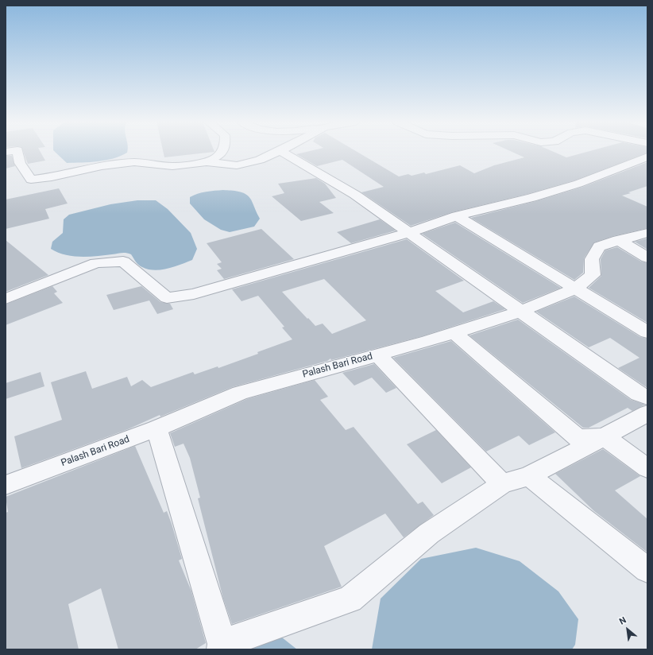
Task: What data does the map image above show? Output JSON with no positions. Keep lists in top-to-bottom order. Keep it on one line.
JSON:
{"streets":{"street":["Palash Bari Road"]},"north":"top left"}
